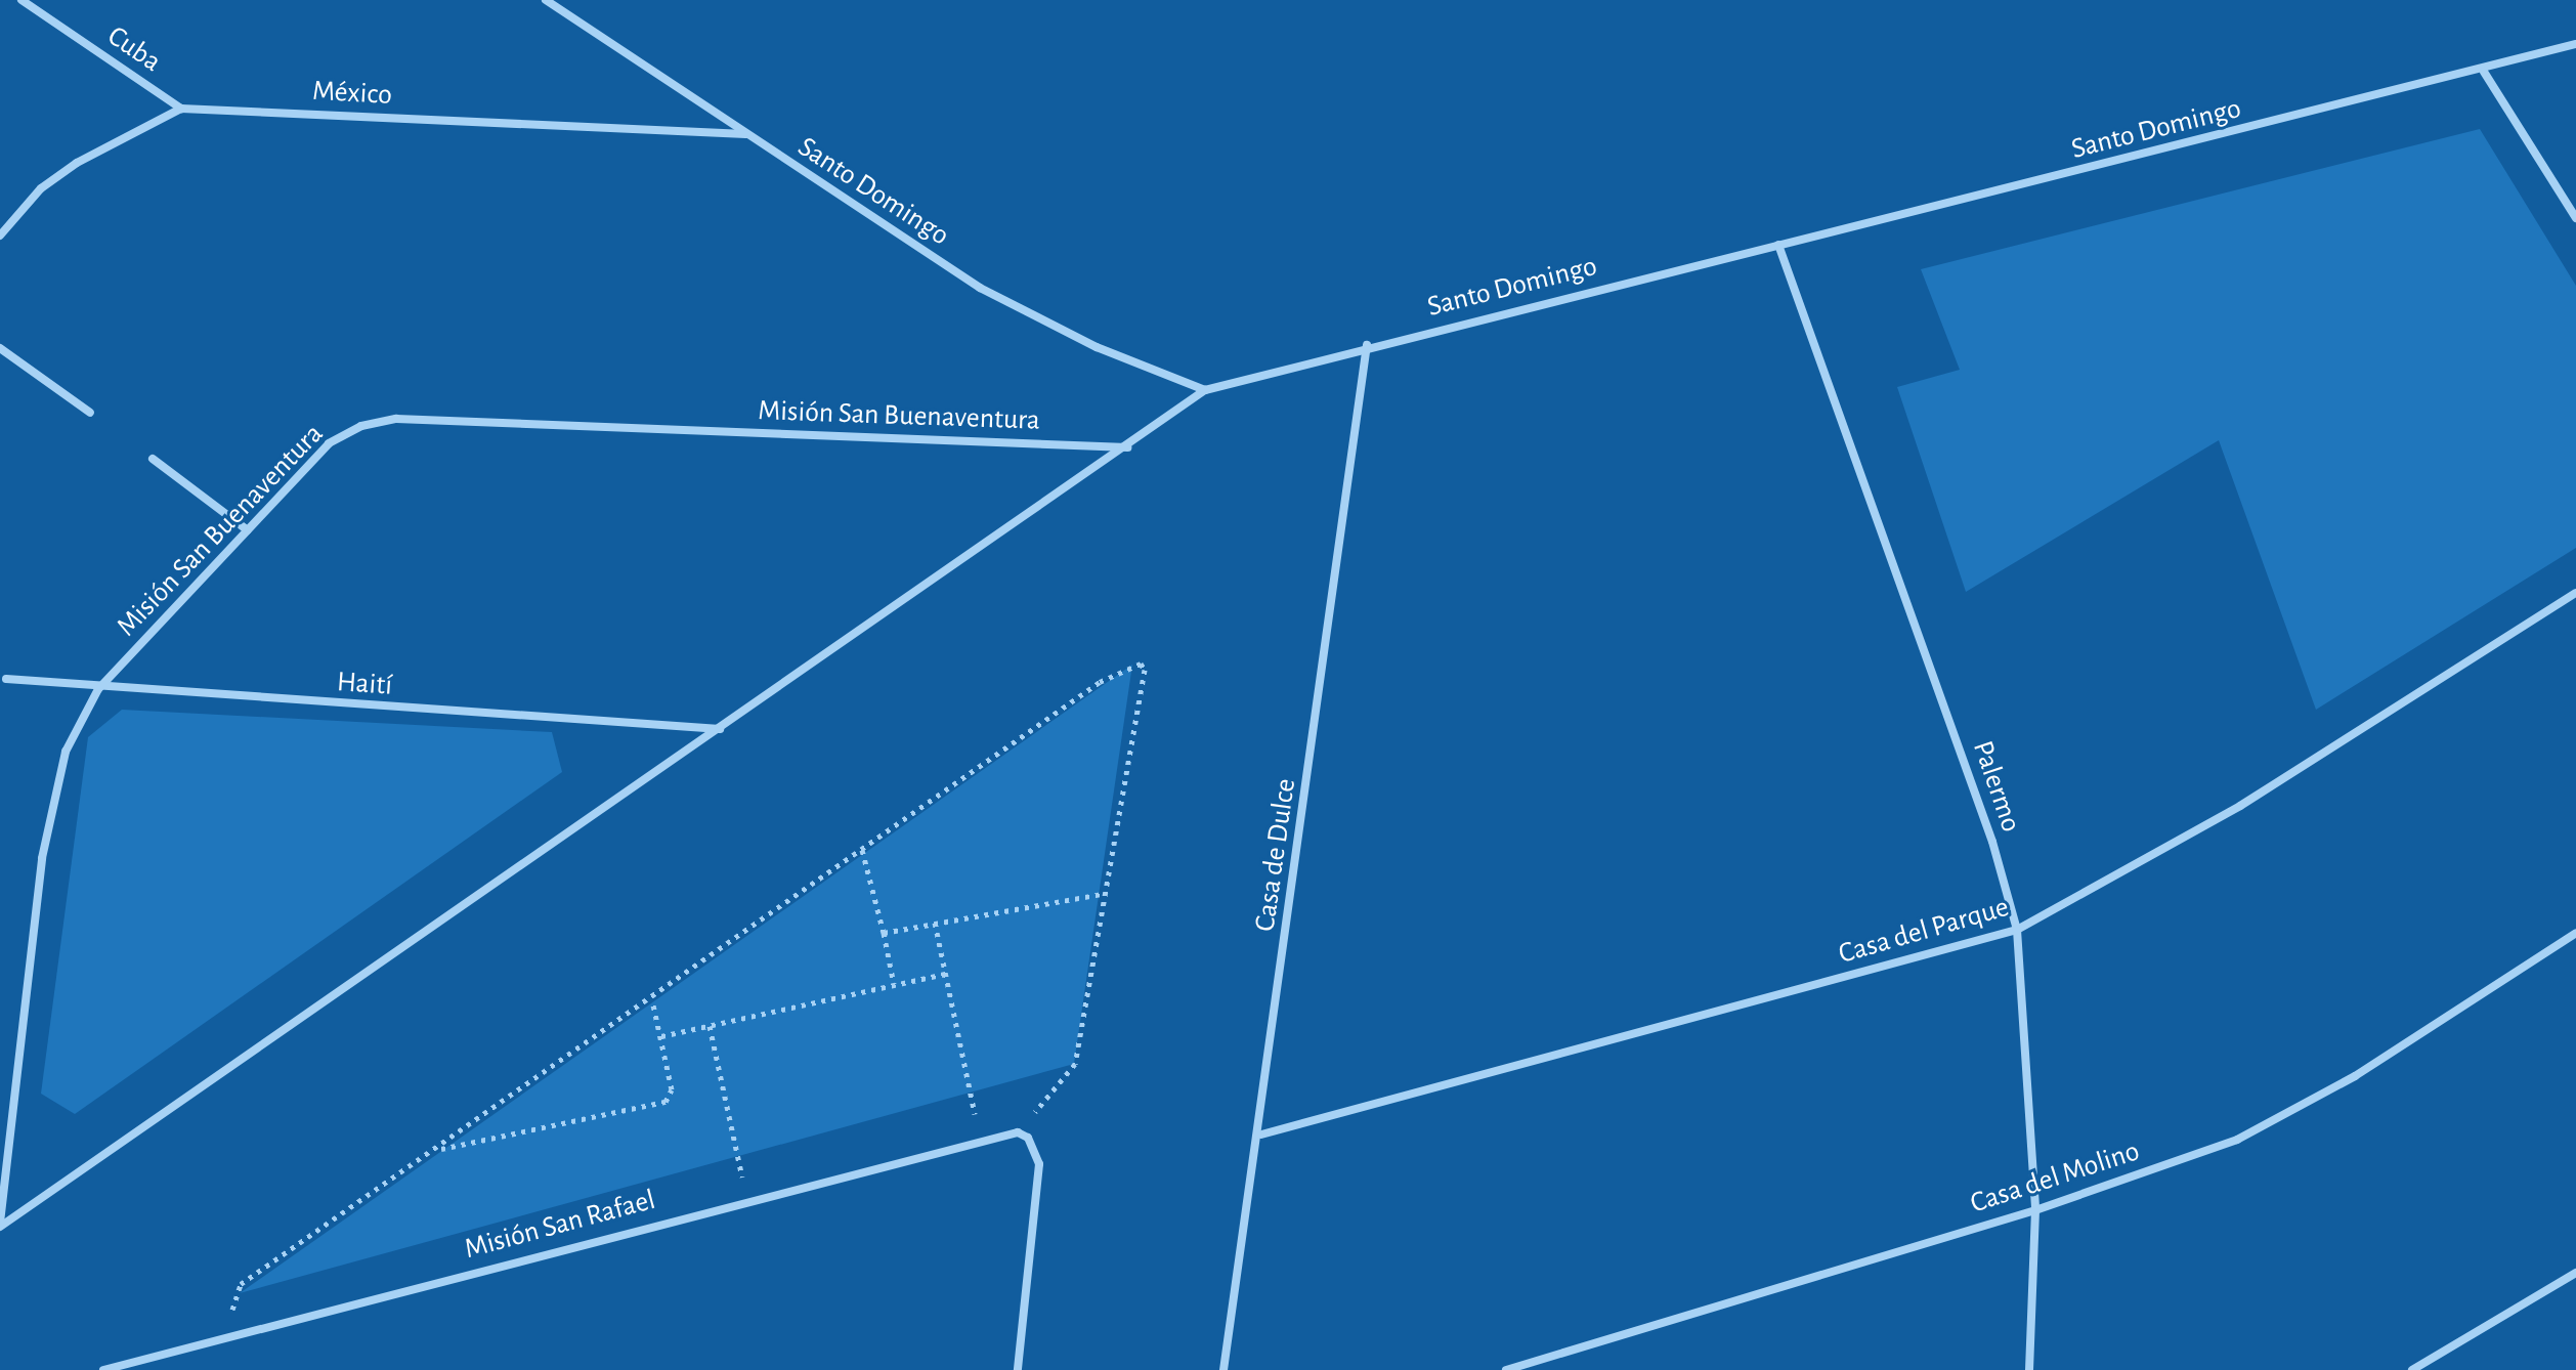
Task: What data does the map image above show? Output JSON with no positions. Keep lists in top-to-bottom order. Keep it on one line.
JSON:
{"streets":{"street":["Cuba","México","Santo Domingo","Misión San Buenaventura","Haití","Palermo","Casa de Dulce","Casa del Parque","Casa del Molino","Misión San Rafael"]},"crossings":[["Cuba","México"],["México","Santo Domingo"],["Santo Domingo","Palermo"],["Santo Domingo","Casa de Dulce"],["Misión San Buenaventura","Haití"],["Palermo","Casa del Parque"],["Palermo","Casa del Molino"],["Casa de Dulce","Casa del Parque"]]}
